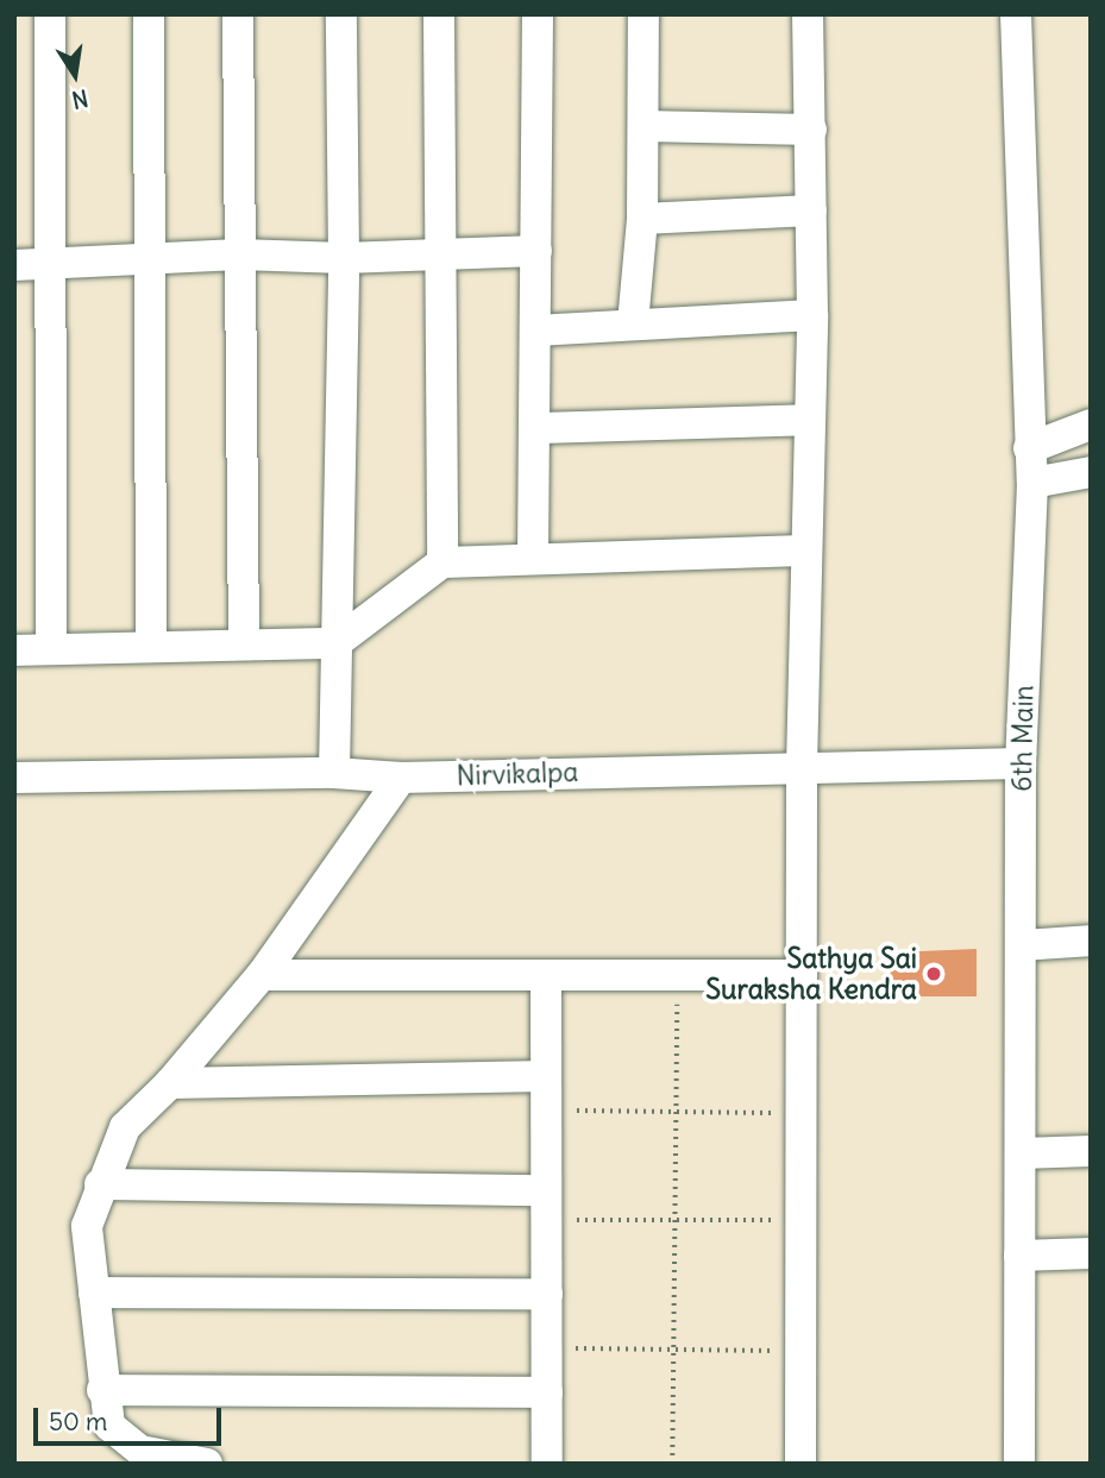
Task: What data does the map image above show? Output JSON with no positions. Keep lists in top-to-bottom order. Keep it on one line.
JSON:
{"streets":{"street":["6th Main","Nirvikalpa"]},"crossings":[["6th Main","Nirvikalpa"]],"places":["Sathya Sai Suraksha Kendra"],"scale_bar":"50 m","north":"bottom"}
